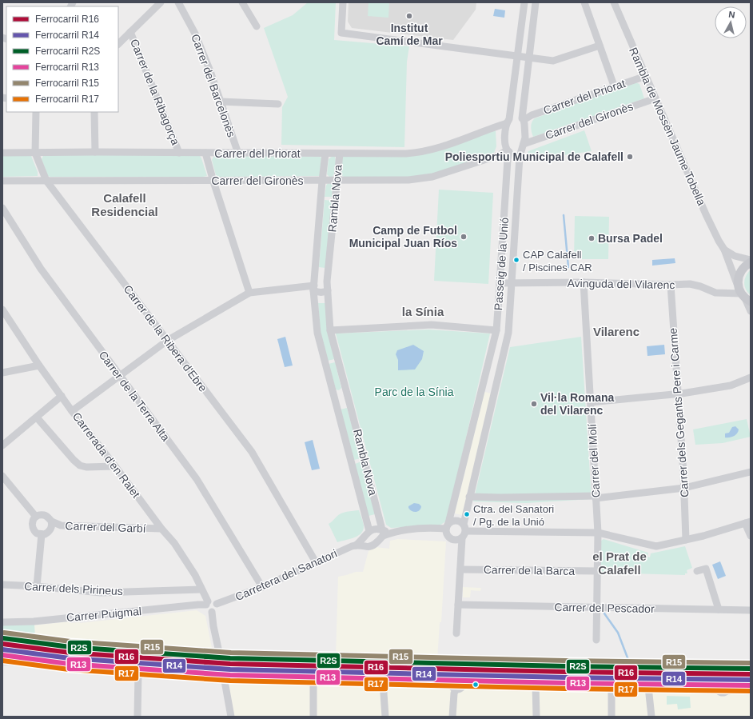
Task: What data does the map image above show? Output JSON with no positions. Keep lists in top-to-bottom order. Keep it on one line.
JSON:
{"streets":{"street":["Carrer del Barcelonès","Carrer de la Ribagorça","Carrer del Priorat","Carrer del Gironès","Rambla de Mossèn Jaume Tobella","Rambla Nova","Passeig de la Unió","Avinguda del Vilarenc","Carrer de la Ribera d'Ebre","Carrer de la Terra Alta","Carrer dels Gegants Pere i Carme","Carrerada d'en Ralet","Carrer del Molí","Carrer del Garbí","Carrer de la Barca","Carretera del Sanatori","Carrer dels Pirineus","Carrer del Pescador","Carrer Puigmal"]},"crossings":[["Carrer del Barcelonès","Carrer del Priorat"],["Carrer de la Ribagorça","Carrer del Priorat"],["Carrer del Priorat","Rambla de Mossèn Jaume Tobella"],["Carrer del Priorat","Rambla Nova"],["Carrer del Priorat","Passeig de la Unió"],["Carrer del Priorat","Carrer de la Ribera d'Ebre"],["Carrer del Gironès","Rambla de Mossèn Jaume Tobella"],["Carrer del Gironès","Rambla Nova"],["Carrer del Gironès","Passeig de la Unió"],["Carrer del Gironès","Carrer de la Ribera d'Ebre"],["Rambla de Mossèn Jaume Tobella","Avinguda del Vilarenc"],["Rambla Nova","Carretera del Sanatori"],["Passeig de la Unió","Avinguda del Vilarenc"],["Avinguda del Vilarenc","Carrer dels Gegants Pere i Carme"],["Avinguda del Vilarenc","Carrer del Molí"],["Carrer de la Ribera d'Ebre","Carretera del Sanatori"],["Carrer de la Terra Alta","Carretera del Sanatori"],["Carrerada d'en Ralet","Carrer del Garbí"],["Carrerada d'en Ralet","Carretera del Sanatori"],["Carrerada d'en Ralet","Carrer dels Pirineus"],["Carrerada d'en Ralet","Carrer Puigmal"],["Carrer del Molí","Carrer de la Barca"],["Carrer del Molí","Carrer del Pescador"],["Carretera del Sanatori","Carrer Puigmal"]],"districts":["Calafell Residencial","la Sínia","Vilarenc","el Prat de Calafell"],"parks":["Parc de la Sínia"],"places":["Institut Camí de Mar","Poliesportiu Municipal de Calafell","Camp de Futbol Municipal Juan Ríos","Bursa Padel","CAP Calafell / Piscines CAR","Vil·la Romana del Vilarenc","Ctra. del Sanatori / Pg. de la Unió"],"lines":["rail line R15","rail line R2S","rail line R16","rail line R14","rail line R13","rail line R17"],"legend":["Ferrocarril R16","Ferrocarril R14","Ferrocarril R2S","Ferrocarril R13","Ferrocarril R15","Ferrocarril R17"],"north":"top"}
